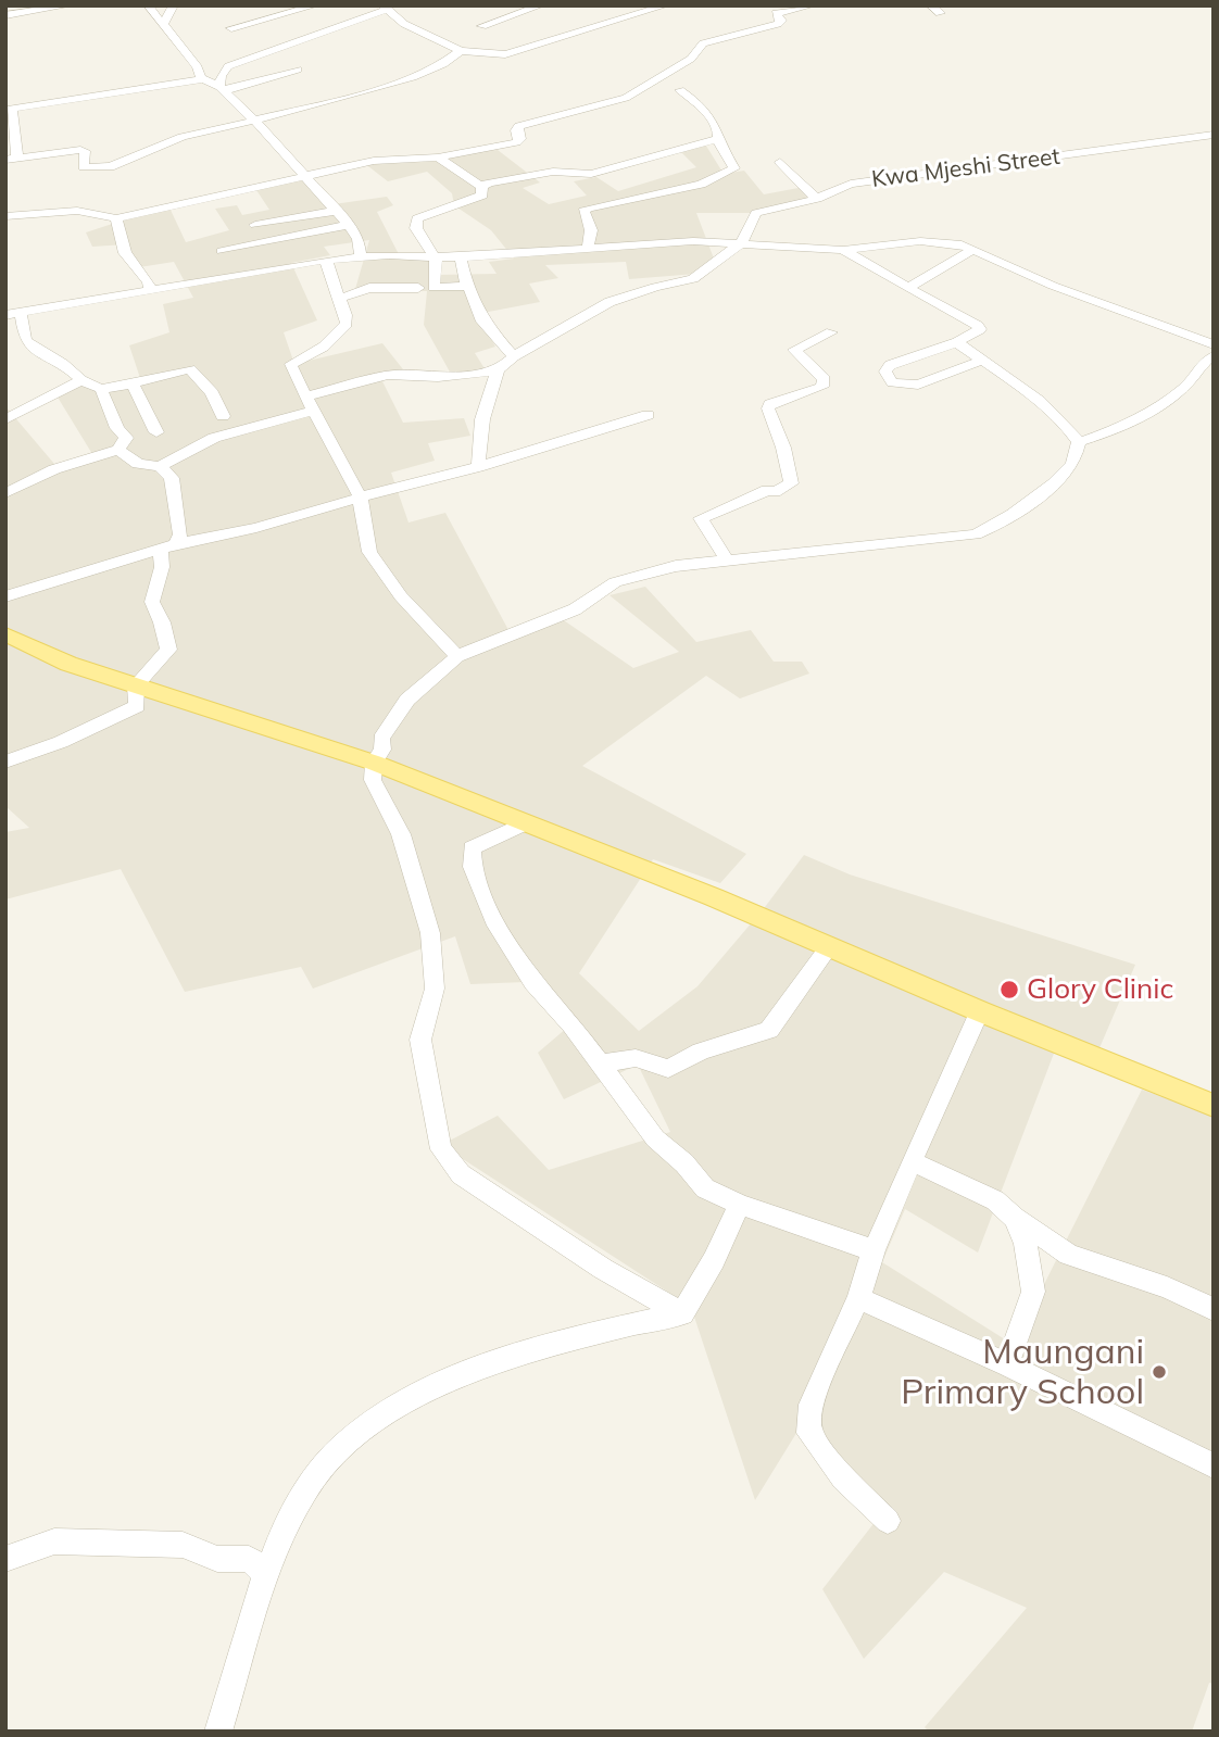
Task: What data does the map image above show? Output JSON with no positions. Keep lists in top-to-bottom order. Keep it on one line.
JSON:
{"streets":{"street":["Kwa Mjeshi Street"]},"places":["Glory Clinic","Maungani Primary School"]}
